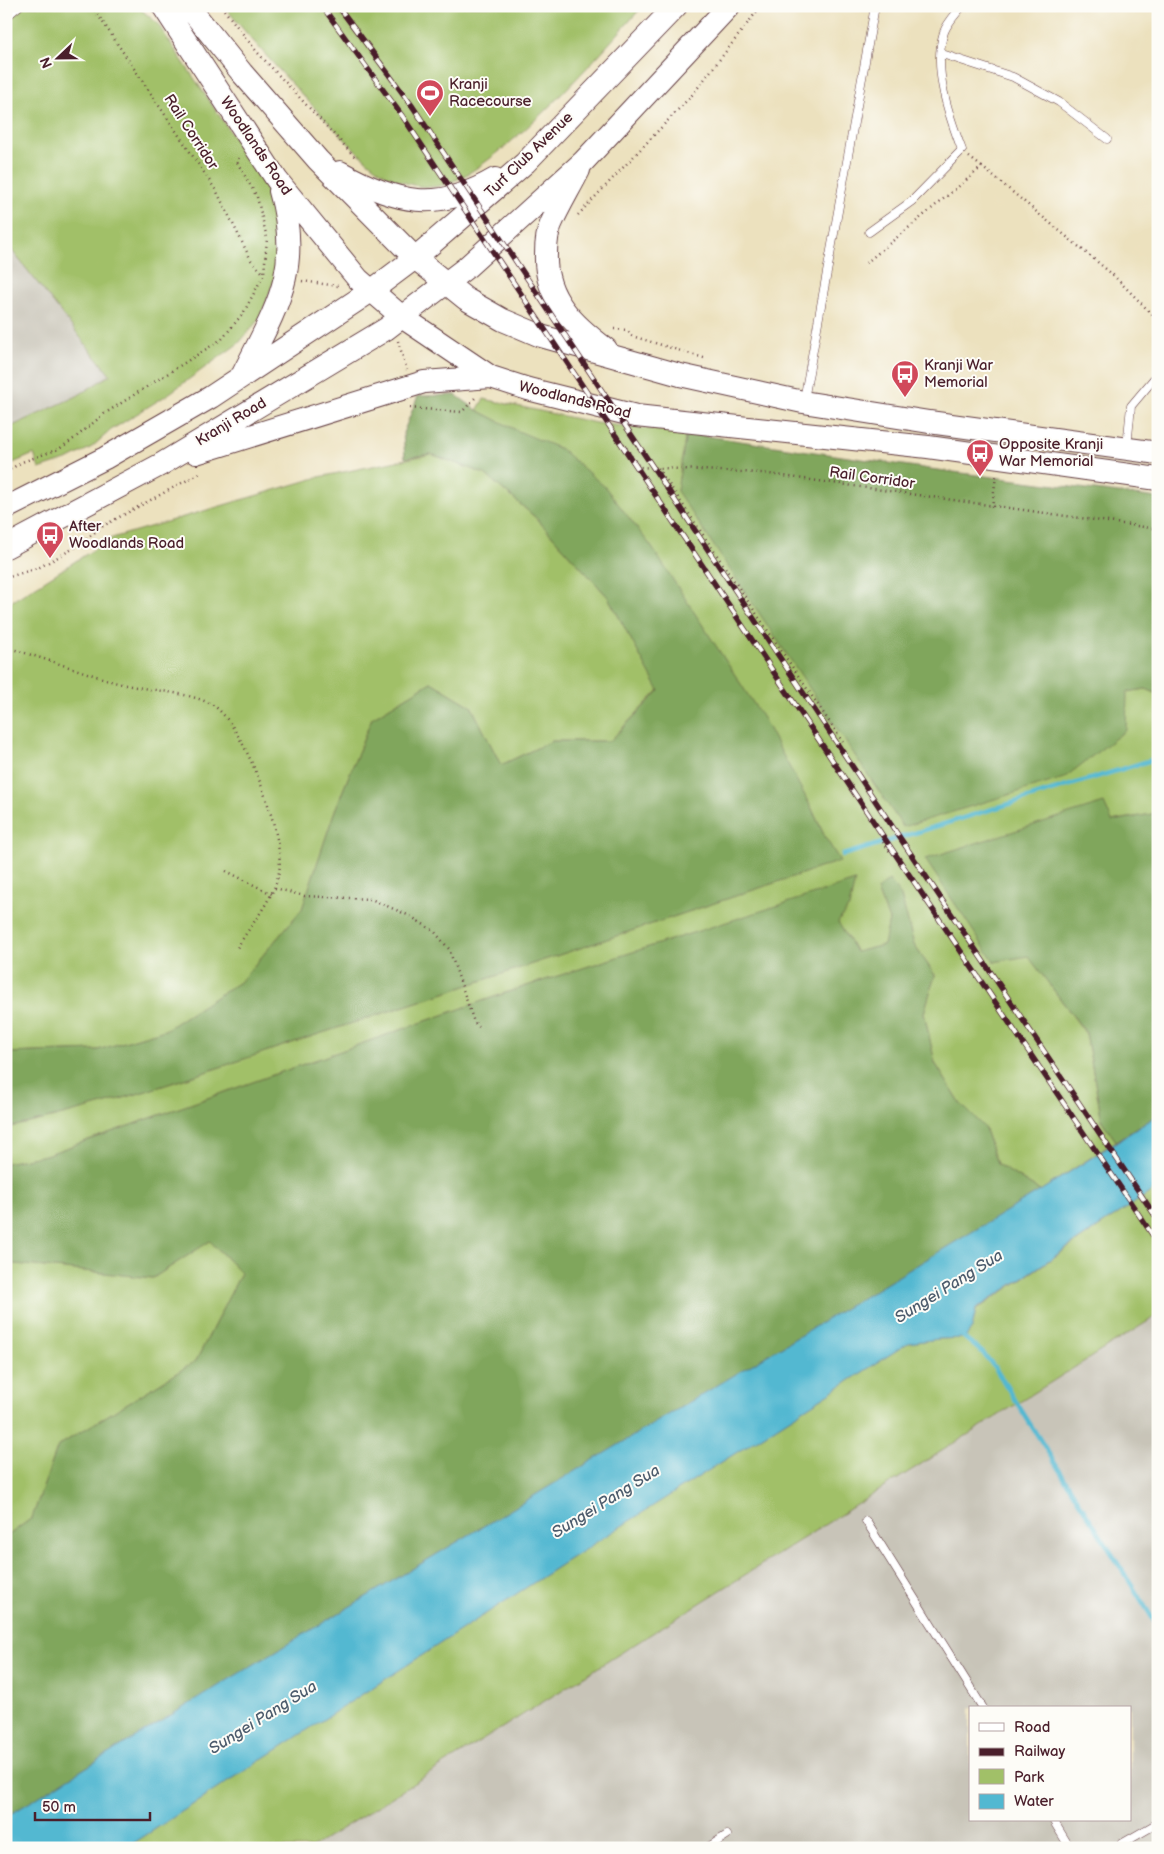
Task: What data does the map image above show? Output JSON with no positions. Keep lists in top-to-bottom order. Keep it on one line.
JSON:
{"streets":{"main road":["Woodlands Road","Turf Club Avenue","Kranji Road"],"path":["Rail Corridor"]},"crossings":[["Woodlands Road","Turf Club Avenue"],["Woodlands Road","Kranji Road"]],"water":["Sungei Pang Sua"],"places":{"sports":["Kranji Racecourse"],"bus stop":["Kranji War Memorial","Opposite Kranji War Memorial","After Woodlands Road"]},"legend":["Road","Railway","Park","Water"],"scale_bar":"50 m","north":"left"}
